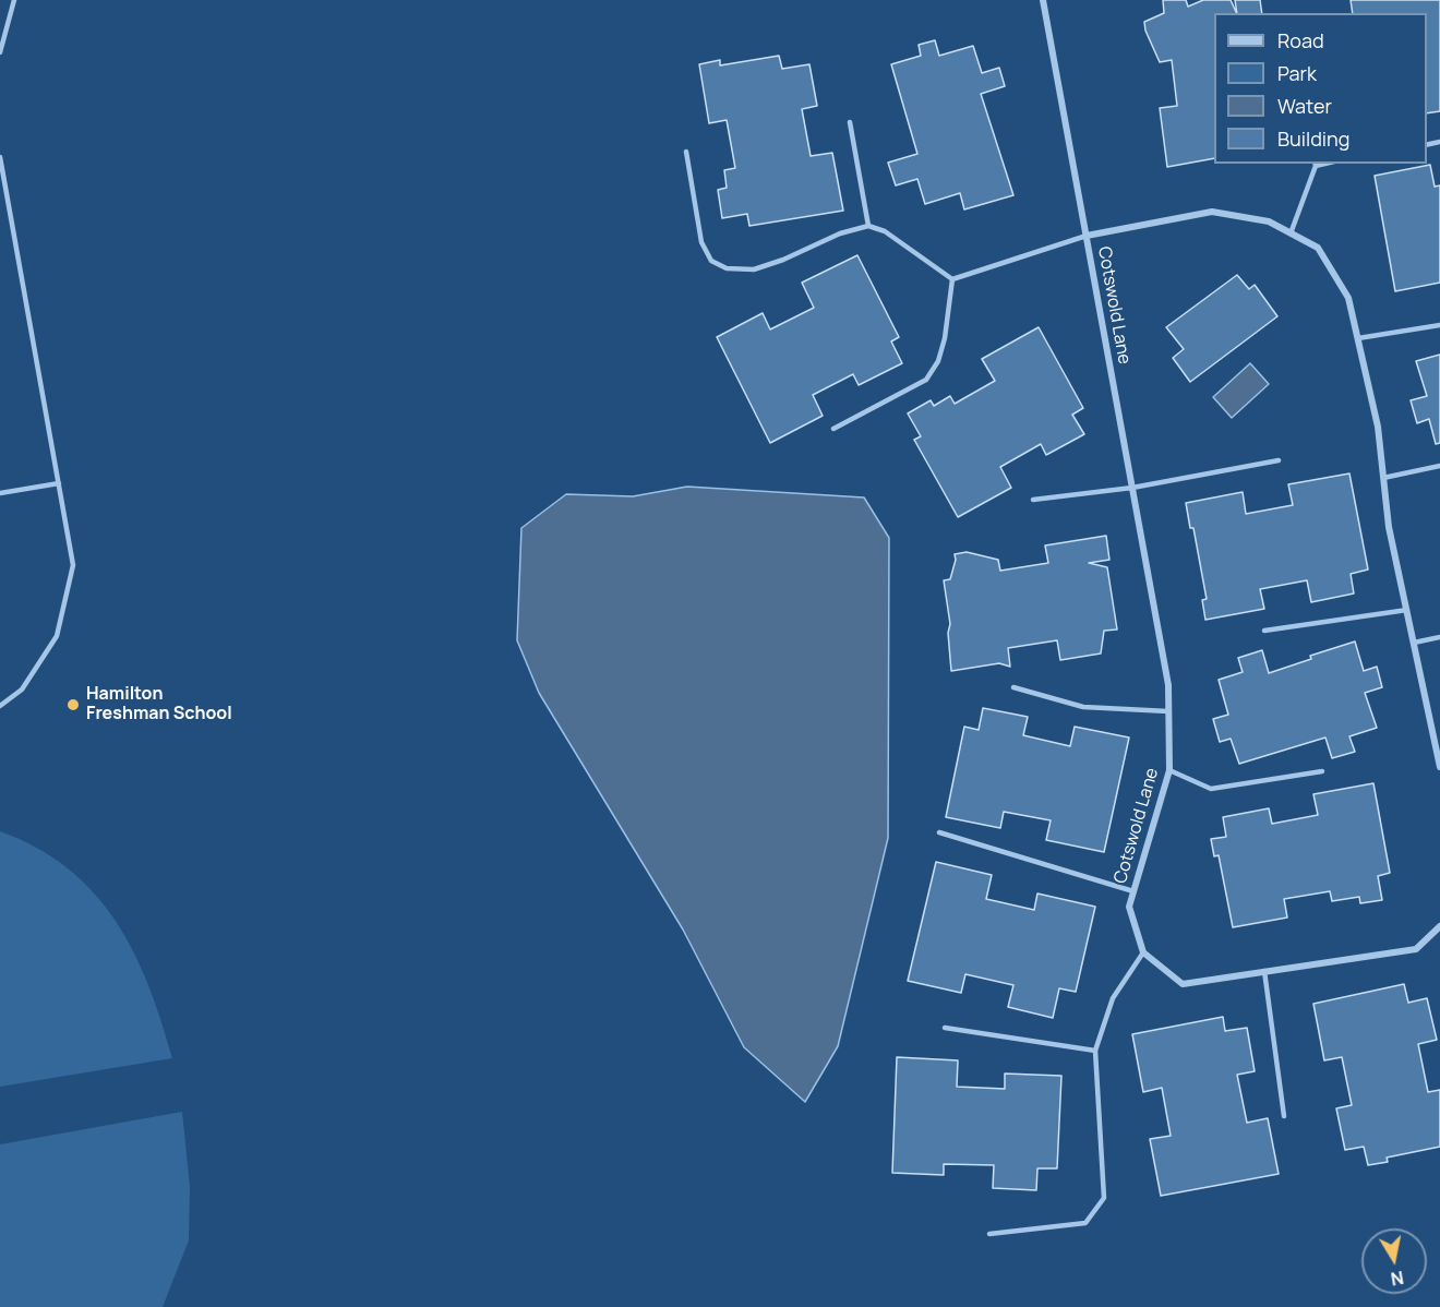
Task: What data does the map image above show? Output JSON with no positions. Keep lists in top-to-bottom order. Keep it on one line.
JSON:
{"streets":{"street":["Cotswold Lane"]},"places":["Hamilton Freshman School"],"legend":["Road","Park","Water","Building"],"north":"bottom"}
